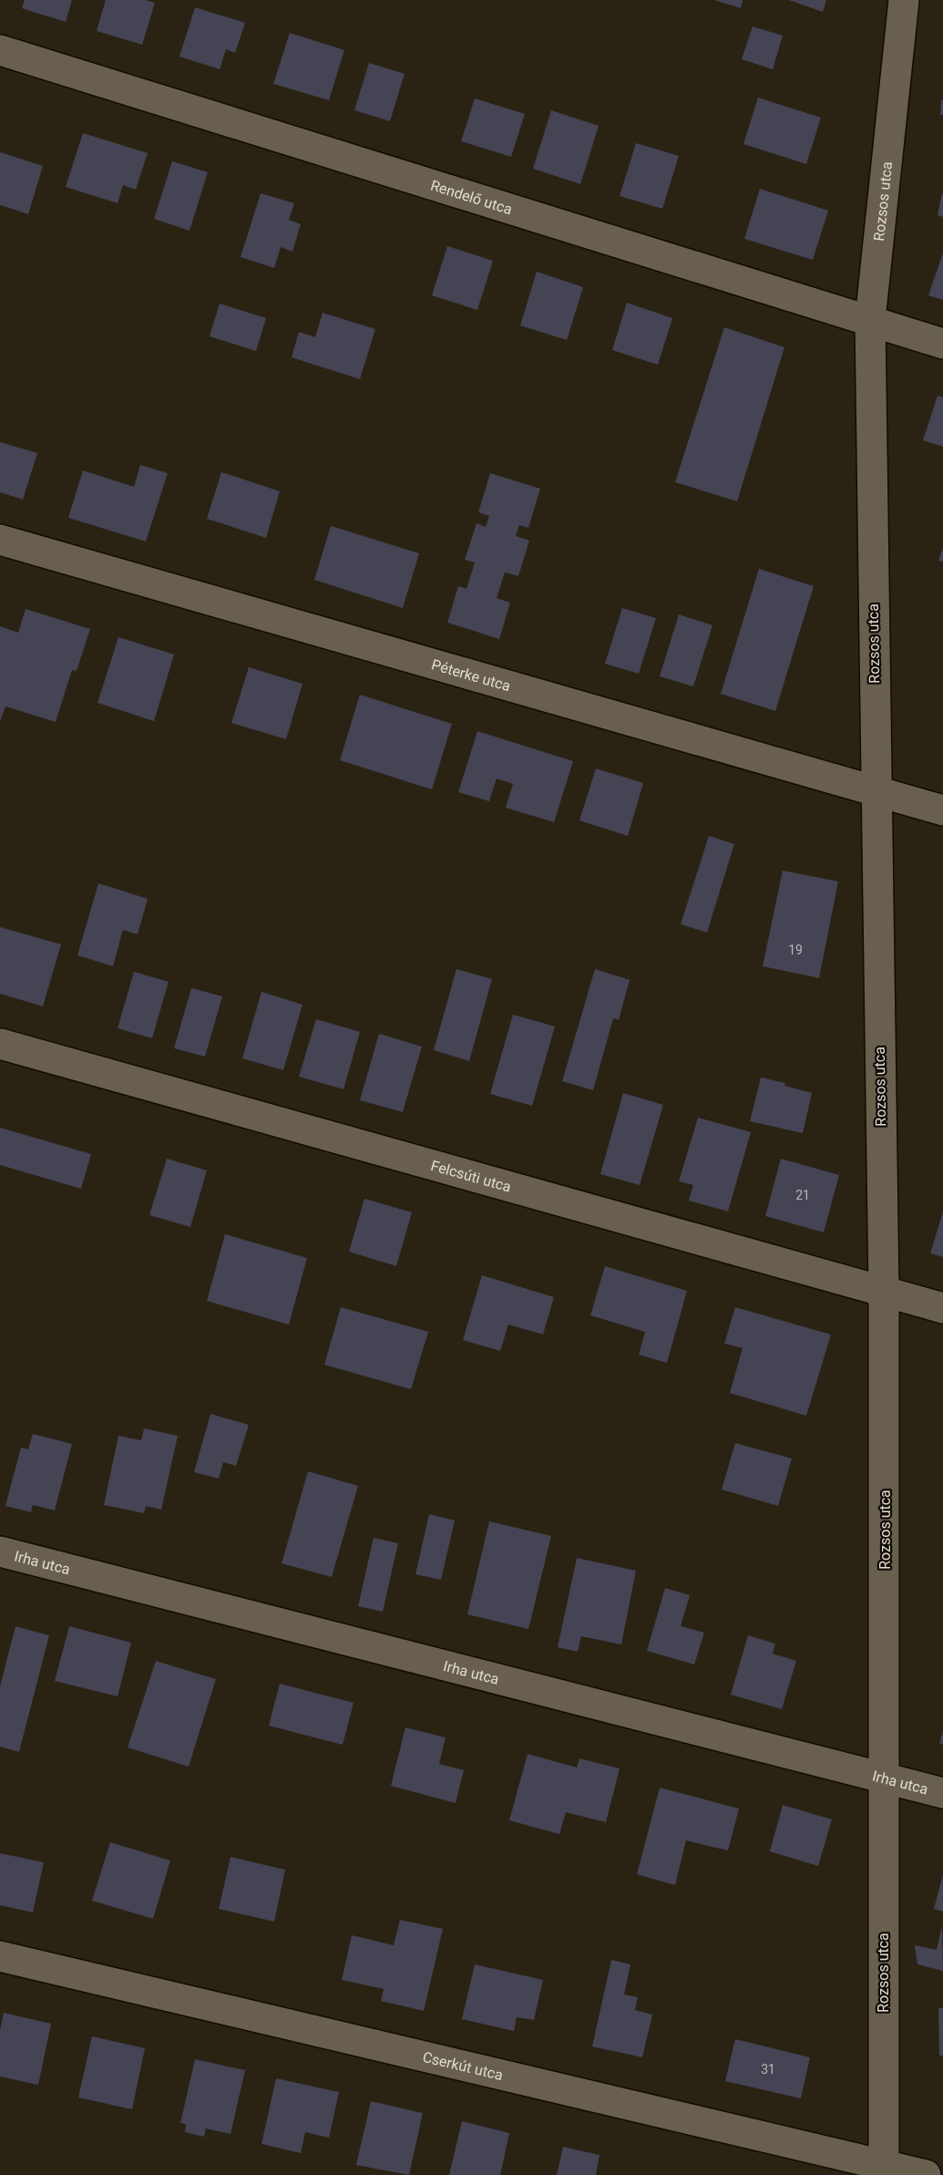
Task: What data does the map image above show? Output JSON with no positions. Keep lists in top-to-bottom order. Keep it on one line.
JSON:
{"streets":{"street":["Rendelő utca","Rozsos utca","Péterke utca","Felcsúti utca","Irha utca","Cserkút utca"]},"crossings":[["Rendelő utca","Rozsos utca"],["Rozsos utca","Péterke utca"],["Rozsos utca","Felcsúti utca"],["Rozsos utca","Irha utca"],["Rozsos utca","Cserkút utca"]],"house_numbers":["19","21","31"]}
